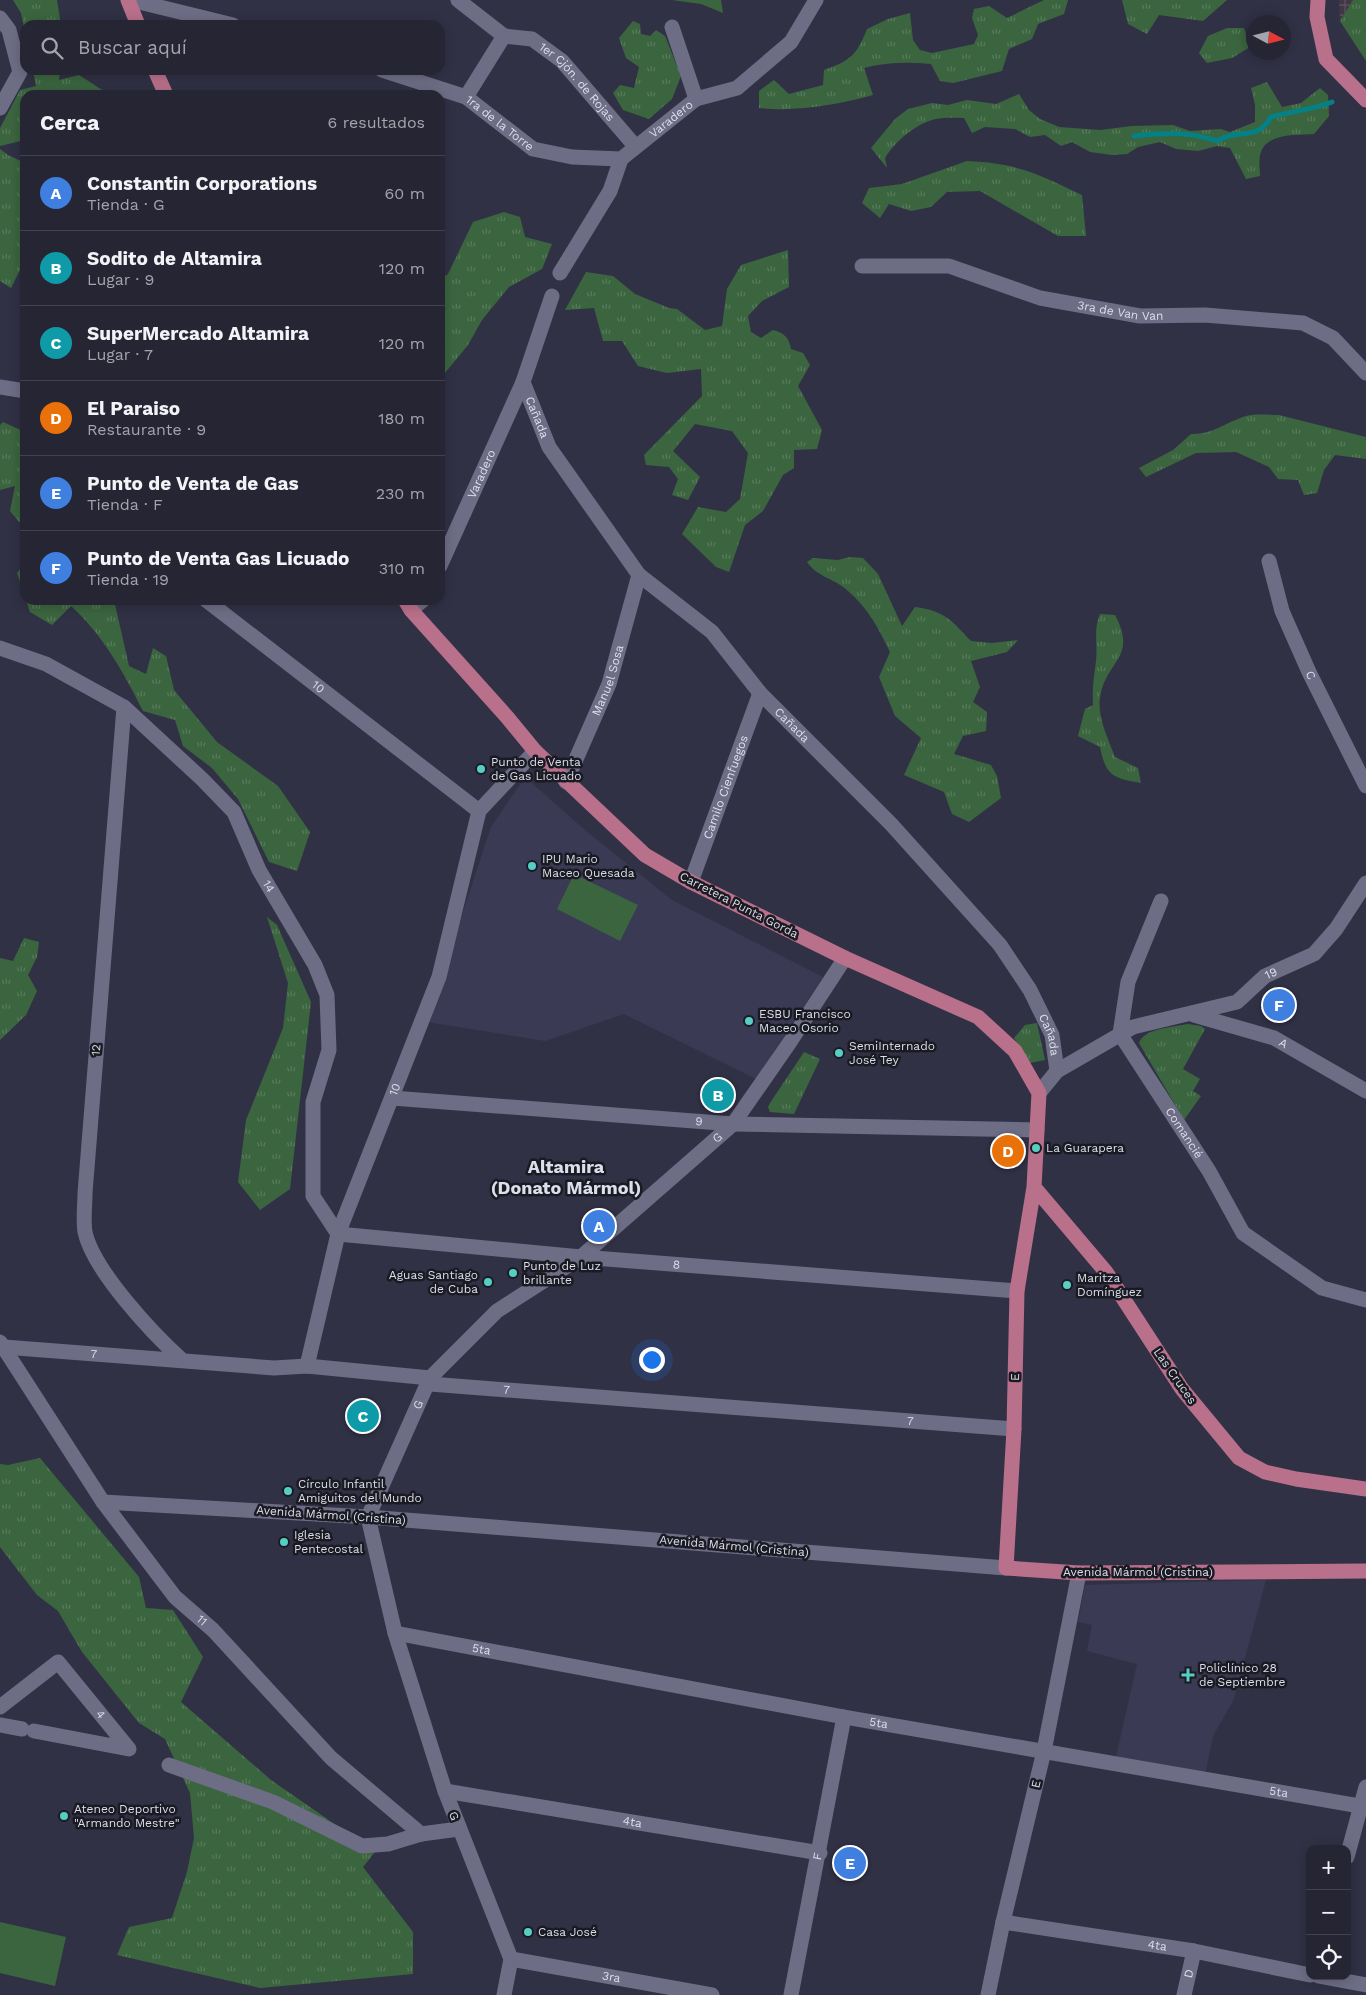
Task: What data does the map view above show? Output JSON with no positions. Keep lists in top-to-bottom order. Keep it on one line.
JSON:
{"streets":{"main road":["Carretera Punta Gorda","Las Cruces","E","Avenida Mármol (Cristina)"],"street":["1er Cjón. de Rojas","Varadero","1ra de la Torre","3ra de Van Van","Cañada","C","Manuel Sosa","10","Camilo Cienfuegos","14","19","A","12","9","Comancié","G","8","7","11","5ta","4","4ta","F","D","3ra"]},"crossings":[["1er Cjón. de Rojas","Varadero"],["Varadero","1ra de la Torre"],["Varadero","Cañada"],["Cañada","Manuel Sosa"],["Cañada","Camilo Cienfuegos"],["Manuel Sosa","Carretera Punta Gorda"],["10","14"],["10","Carretera Punta Gorda"],["10","9"],["10","8"],["10","7"],["Camilo Cienfuegos","Carretera Punta Gorda"],["14","12"],["14","8"],["Carretera Punta Gorda","G"],["19","A"],["19","Comancié"],["12","7"],["9","G"],["G","8"],["G","7"],["G","Avenida Mármol (Cristina)"],["G","5ta"],["G","4ta"],["G","3ra"],["8","E"],["7","E"],["7","11"],["Las Cruces","E"],["E","Avenida Mármol (Cristina)"],["E","5ta"],["E","4ta"],["Avenida Mármol (Cristina)","11"],["5ta","F"],["4ta","F"],["4ta","D"]],"districts":["Altamira (Donato Mármol)"],"places":{"other":["Punto de Venta de Gas Licuado","IPU Mario Maceo Quesada","ESBU Francisco Maceo Osorio","SemiInternado José Tey","La Guarapera","Punto de Luz brillante","Aguas Santiago de Cuba","Maritza Domínguez","Círculo Infantil Amiguitos del Mundo","Iglesia Pentecostal","Ateneo Deportivo \"Armando Mestre\"","Casa José"],"health":["Policlínico 28 de Septiembre"]},"north":"right","page":{"search":"Buscar aquí","heading":["Cerca","6 resultados"],"list":[{"mark":"A","name":"Constantin Corporations","note":"Tienda · G","value":"60 m"},{"mark":"B","name":"Sodito de Altamira","note":"Lugar · 9","value":"120 m"},{"mark":"C","name":"SuperMercado Altamira","note":"Lugar · 7","value":"120 m"},{"mark":"D","name":"El Paraiso","note":"Restaurante · 9","value":"180 m"},{"mark":"E","name":"Punto de Venta de Gas","note":"Tienda · F","value":"230 m"},{"mark":"F","name":"Punto de Venta Gas Licuado","note":"Tienda · 19","value":"310 m"}],"pins":["F","B","D","A","C","E"],"map_buttons":["+","−"]}}
